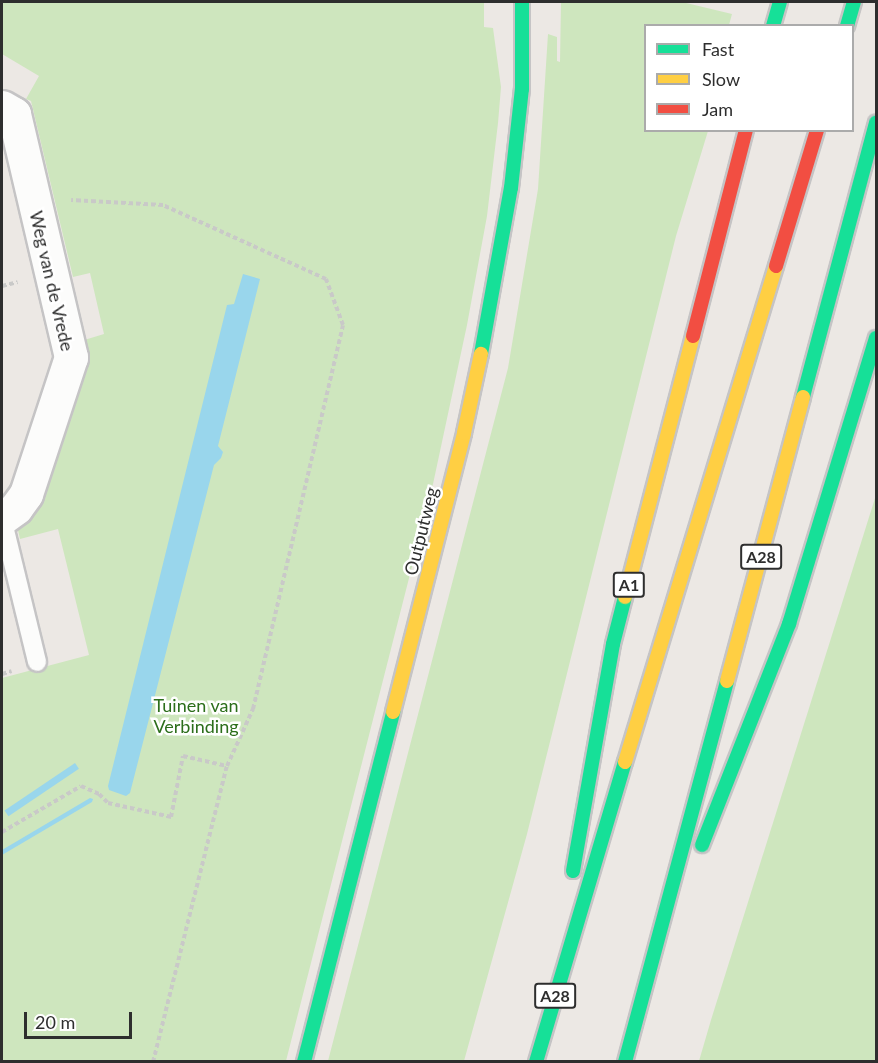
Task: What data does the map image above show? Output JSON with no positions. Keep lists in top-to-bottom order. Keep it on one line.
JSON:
{"streets":{"main road":["Outputweg","A28","A1"],"street":["Weg van de Vrede"]},"parks":["Tuinen van Verbinding"],"legend":["Fast","Slow","Jam"],"scale_bar":"20 m"}
